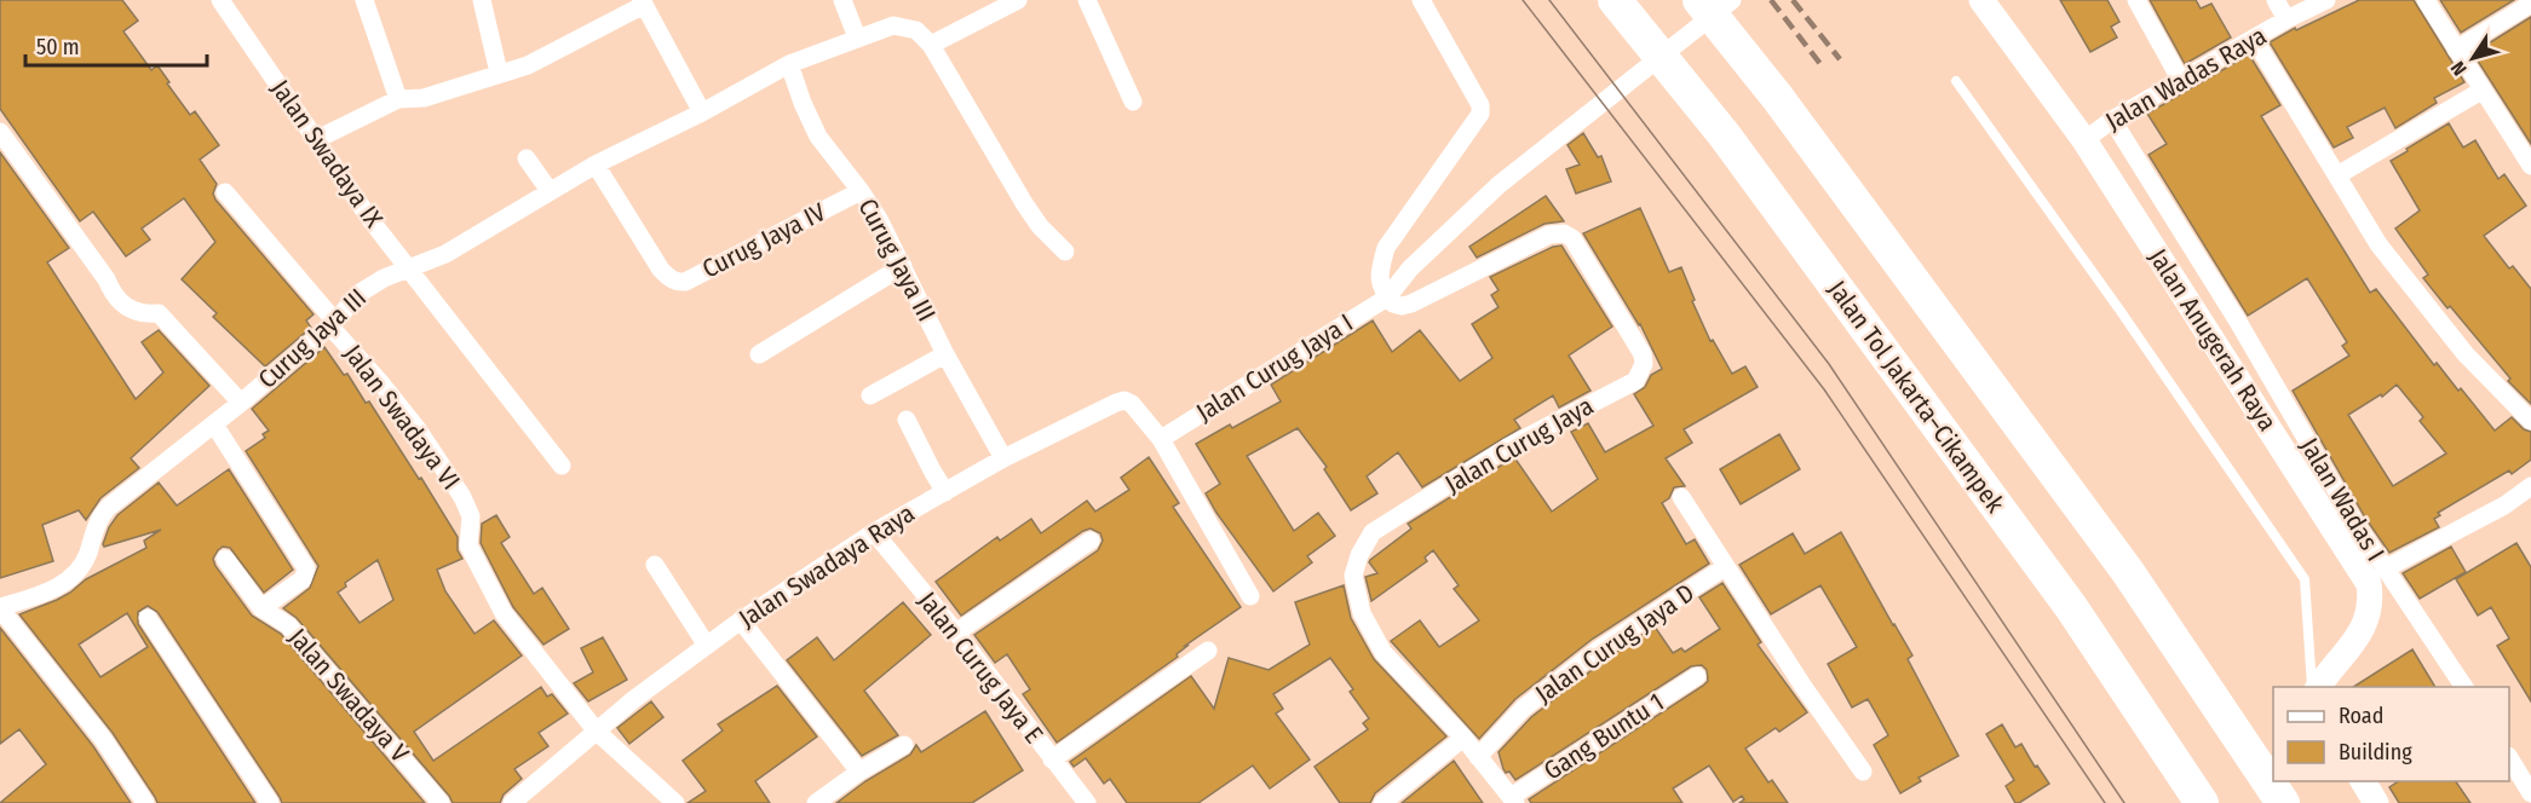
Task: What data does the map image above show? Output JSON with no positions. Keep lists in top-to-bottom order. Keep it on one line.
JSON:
{"streets":{"highway":["Jalan Tol Jakarta–Cikampek"],"street":["Jalan Wadas Raya","Jalan Swadaya IX","Curug Jaya IV","Curug Jaya III","Jalan Anugerah Raya","Jalan Curug Jaya I","Jalan Swadaya VI","Jalan Curug Jaya","Jalan Wadas I","Jalan Swadaya Raya","Jalan Curug Jaya D","Jalan Curug Jaya E","Jalan Swadaya V","Gang Buntu 1"]},"crossings":[["Jalan Wadas Raya","Jalan Anugerah Raya"],["Jalan Wadas Raya","Jalan Wadas I"],["Jalan Swadaya IX","Curug Jaya III"],["Curug Jaya IV","Curug Jaya III"],["Curug Jaya III","Jalan Swadaya VI"],["Curug Jaya III","Jalan Swadaya Raya"],["Jalan Curug Jaya I","Jalan Curug Jaya"],["Jalan Curug Jaya I","Jalan Swadaya Raya"],["Jalan Swadaya VI","Jalan Swadaya Raya"],["Jalan Curug Jaya","Jalan Curug Jaya D"],["Jalan Curug Jaya","Gang Buntu 1"],["Jalan Swadaya Raya","Jalan Curug Jaya E"]],"legend":["Road","Building"],"scale_bar":"50 m","north":"bottom left"}
